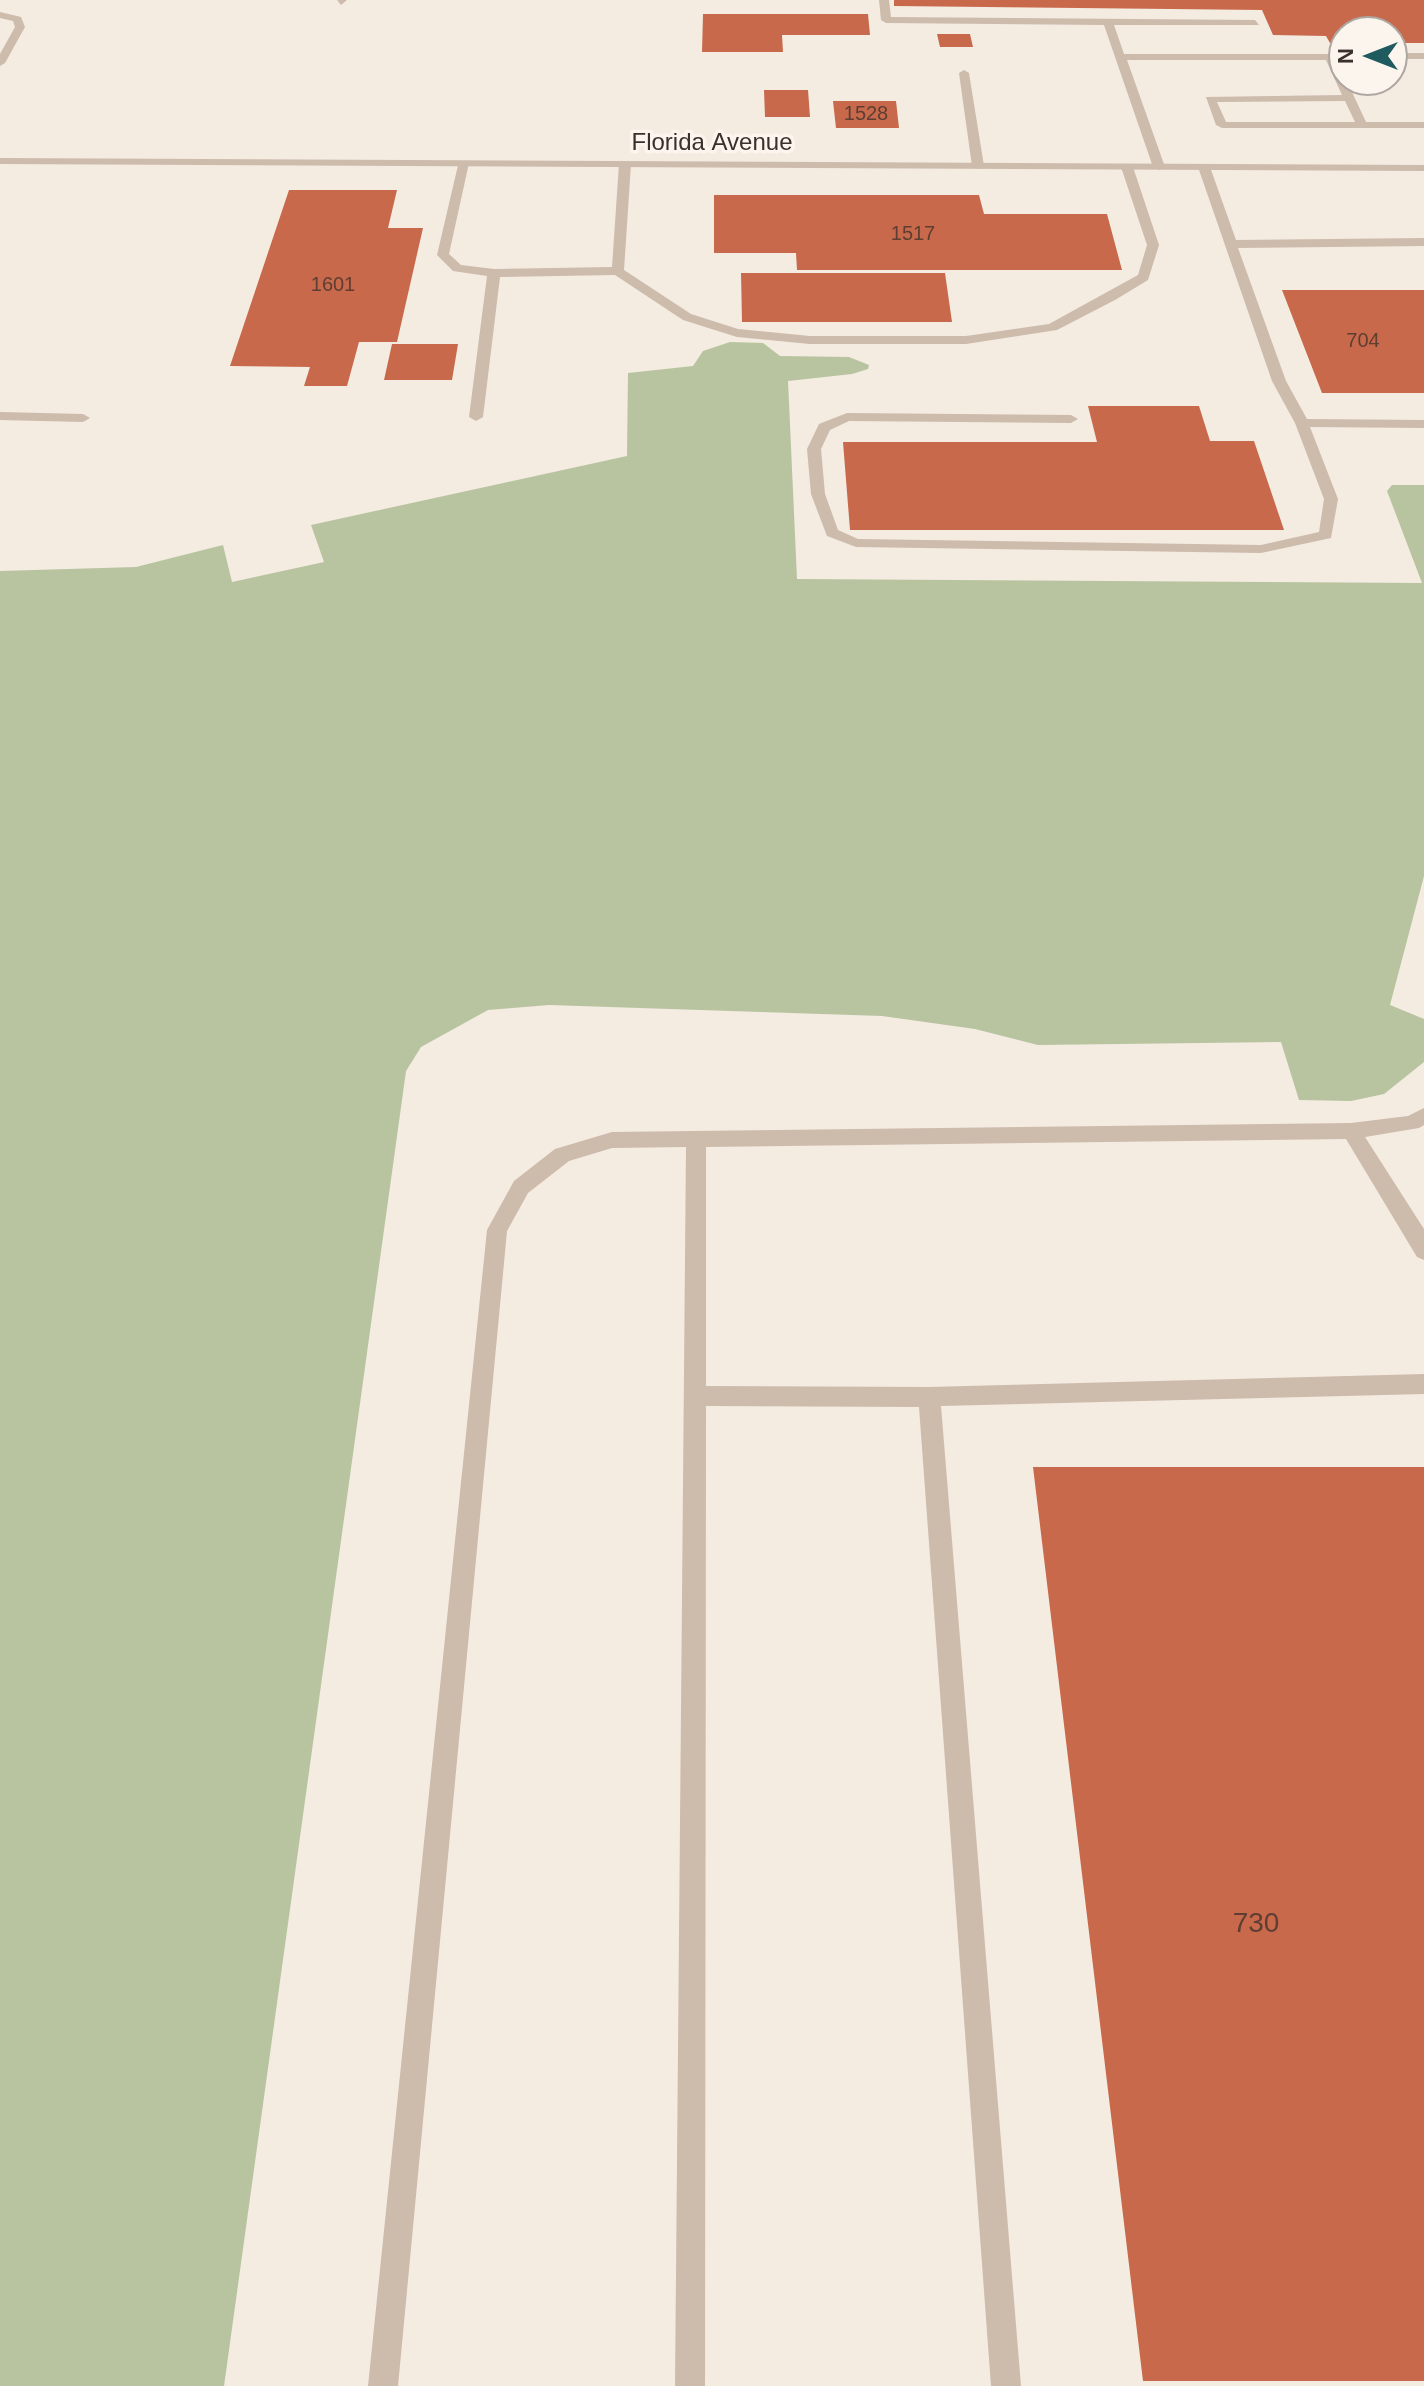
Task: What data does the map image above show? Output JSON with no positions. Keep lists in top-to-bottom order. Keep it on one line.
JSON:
{"streets":{"street":["Florida Avenue"]},"house_numbers":["1528","1517","1601","704","730"],"north":"left"}
